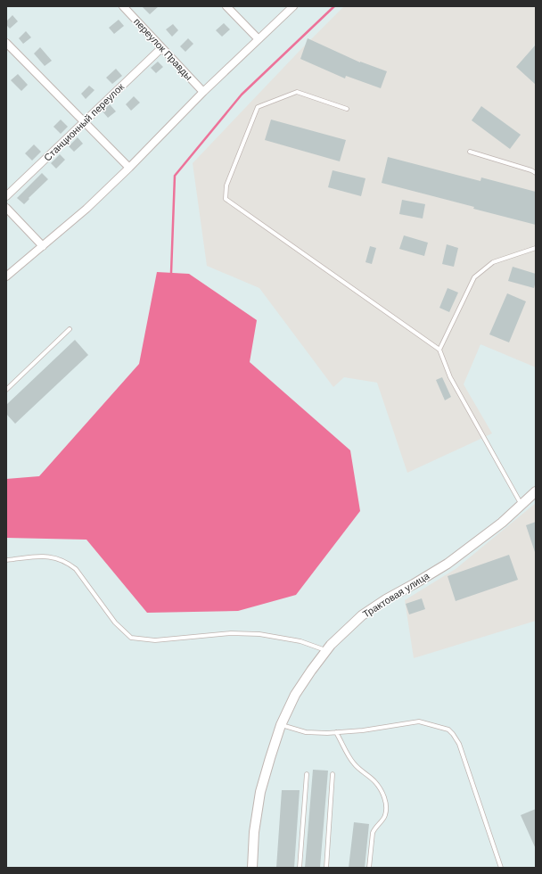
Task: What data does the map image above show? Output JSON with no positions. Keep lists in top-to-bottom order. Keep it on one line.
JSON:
{"streets":{"street":["переулок Правды","Станционный переулок","Трактовая улица"]},"crossings":[["переулок Правды","Станционный переулок"]]}
